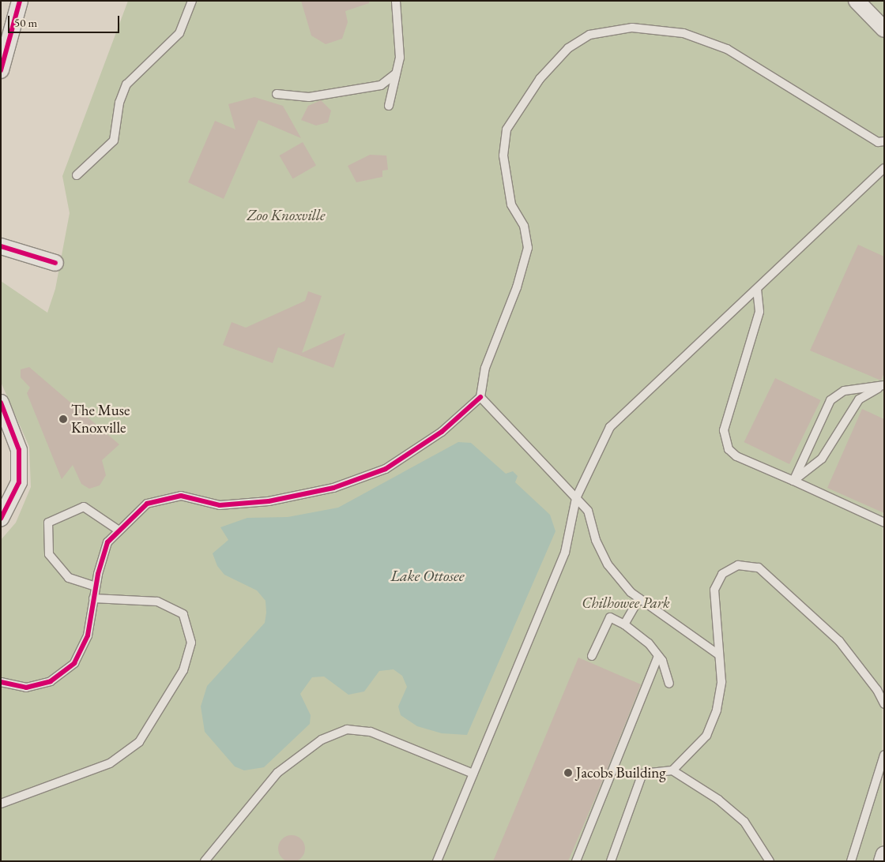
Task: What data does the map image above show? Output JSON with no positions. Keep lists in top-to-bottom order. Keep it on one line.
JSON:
{"water":["Lake Ottosee"],"parks":["Zoo Knoxville","Chilhowee Park"],"places":["The Muse Knoxville","Jacobs Building"],"scale_bar":"50 m"}
